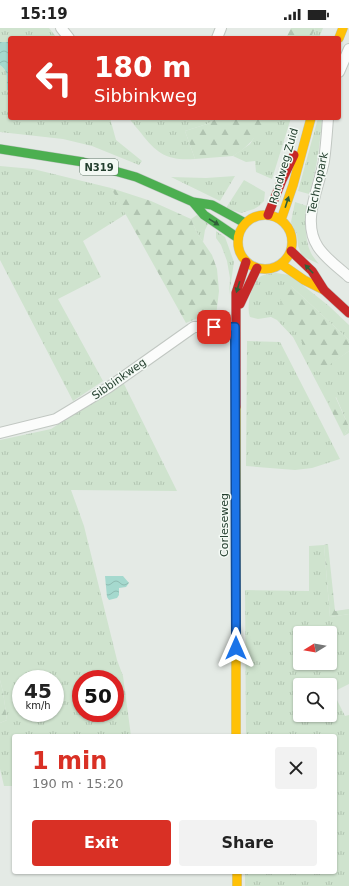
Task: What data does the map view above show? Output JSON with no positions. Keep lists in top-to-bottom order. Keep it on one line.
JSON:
{"streets":{"main road":["Rondweg Zuid","N319","Corleseweg"],"street":["Technopark","Sibbinkweg"]},"crossings":[["Rondweg Zuid","N319"],["Rondweg Zuid","Corleseweg"],["N319","Corleseweg"],["Sibbinkweg","Corleseweg"]],"north":"left","page":{"status":"15:19","turn":["180 m","Sibbinkweg"],"speed":"45 km/h","limit":"50","heading":["1 min","190 m · 15:20"],"buttons":["Exit","Share"]}}
